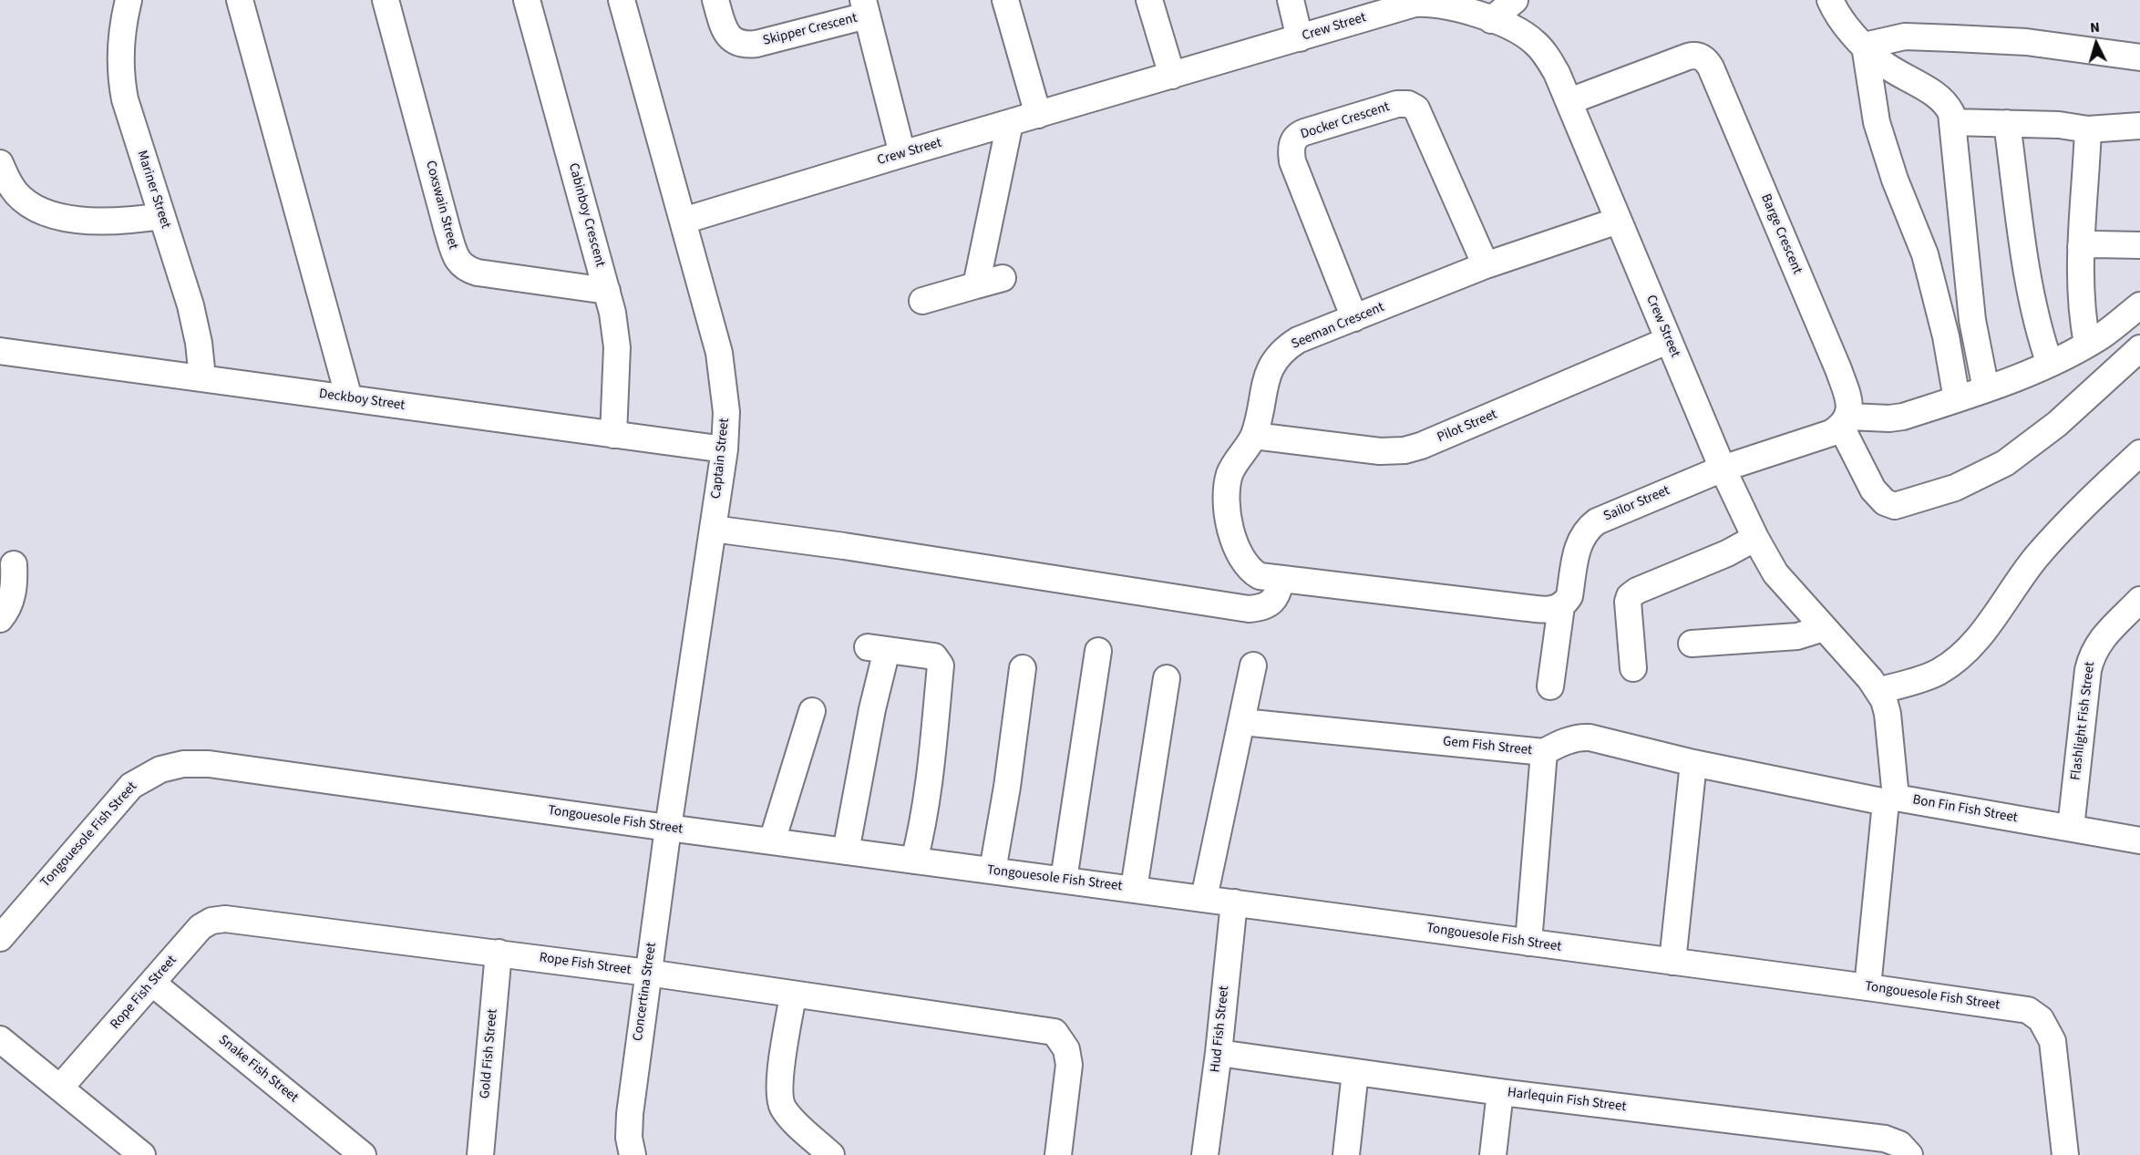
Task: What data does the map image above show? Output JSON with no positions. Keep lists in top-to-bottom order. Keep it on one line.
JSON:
{"streets":{"street":["Crew Street","Skipper Crescent","Docker Crescent","Mariner Street","Coxswain Street","Cabinboy Crescent","Barge Crescent","Seeman Crescent","Deckboy Street","Pilot Street","Captain Street","Sailor Street","Flashlight Fish Street","Gem Fish Street","Bon Fin Fish Street","Tongouesole Fish Street","Rope Fish Street","Concertina Street","Hud Fish Street","Gold Fish Street","Snake Fish Street","Harlequin Fish Street"]},"crossings":[["Crew Street","Skipper Crescent"],["Crew Street","Barge Crescent"],["Crew Street","Seeman Crescent"],["Crew Street","Pilot Street"],["Crew Street","Captain Street"],["Crew Street","Sailor Street"],["Docker Crescent","Seeman Crescent"],["Mariner Street","Deckboy Street"],["Coxswain Street","Cabinboy Crescent"],["Cabinboy Crescent","Deckboy Street"],["Seeman Crescent","Pilot Street"],["Seeman Crescent","Sailor Street"],["Deckboy Street","Captain Street"],["Captain Street","Tongouesole Fish Street"],["Captain Street","Concertina Street"],["Flashlight Fish Street","Bon Fin Fish Street"],["Gem Fish Street","Bon Fin Fish Street"],["Gem Fish Street","Tongouesole Fish Street"],["Tongouesole Fish Street","Concertina Street"],["Tongouesole Fish Street","Hud Fish Street"],["Rope Fish Street","Concertina Street"],["Rope Fish Street","Gold Fish Street"],["Rope Fish Street","Snake Fish Street"],["Hud Fish Street","Harlequin Fish Street"]],"north":"top"}
